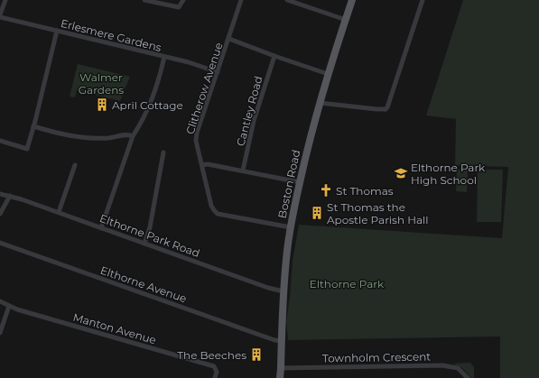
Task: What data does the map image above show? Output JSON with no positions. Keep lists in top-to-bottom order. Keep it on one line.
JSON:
{"streets":{"main road":["Boston Road"],"street":["Erlesmere Gardens","Clitherow Avenue","Cantley Road","Elthorne Park Road","Elthorne Avenue","Manton Avenue","Townholm Crescent"]},"crossings":[["Erlesmere Gardens","Clitherow Avenue"],["Clitherow Avenue","Boston Road"],["Boston Road","Elthorne Park Road"],["Boston Road","Elthorne Avenue"],["Boston Road","Townholm Crescent"]],"parks":["Walmer Gardens","Elthorne Park"],"places":{"building":["April Cottage","St Thomas the Apostle Parish Hall","The Beeches"],"school or university":["Elthorne Park High School"],"church":["St Thomas"]}}
